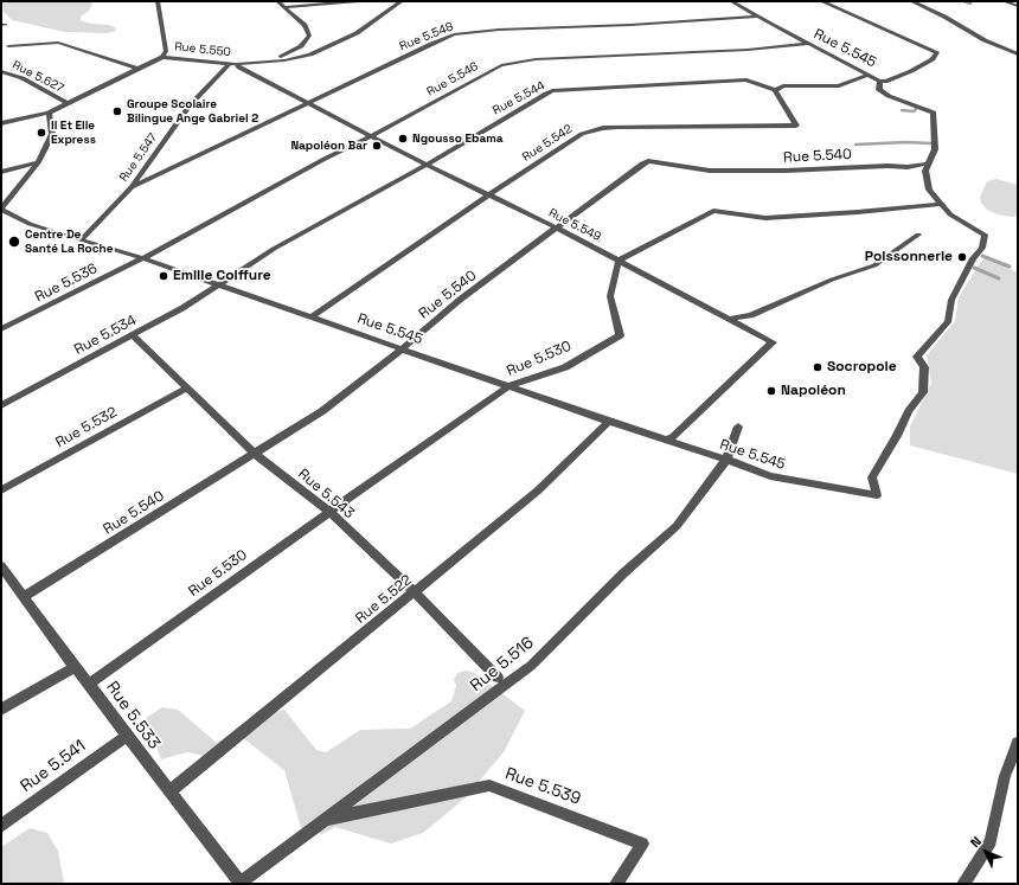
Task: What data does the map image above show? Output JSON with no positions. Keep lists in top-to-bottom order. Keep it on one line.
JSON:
{"streets":{"street":["Rue 5.548","Rue 5.545","Rue 5.550","Rue 5.627","Rue 5.546","Rue 5.544","Rue 5.542","Rue 5.540","Rue 5.547","Rue 5.549","Rue 5.536","Rue 5.534","Rue 5.530","Rue 5.532","Rue 5.543","Rue 5.522","Rue 5.516","Rue 5.533","Rue 5.541","Rue 5.539"]},"crossings":[["Rue 5.548","Rue 5.545"],["Rue 5.548","Rue 5.547"],["Rue 5.548","Rue 5.549"],["Rue 5.545","Rue 5.550"],["Rue 5.545","Rue 5.546"],["Rue 5.545","Rue 5.544"],["Rue 5.545","Rue 5.542"],["Rue 5.545","Rue 5.540"],["Rue 5.545","Rue 5.547"],["Rue 5.545","Rue 5.549"],["Rue 5.545","Rue 5.536"],["Rue 5.545","Rue 5.534"],["Rue 5.545","Rue 5.530"],["Rue 5.545","Rue 5.522"],["Rue 5.545","Rue 5.516"],["Rue 5.550","Rue 5.627"],["Rue 5.550","Rue 5.547"],["Rue 5.550","Rue 5.549"],["Rue 5.546","Rue 5.549"],["Rue 5.546","Rue 5.536"],["Rue 5.544","Rue 5.542"],["Rue 5.544","Rue 5.549"],["Rue 5.544","Rue 5.534"],["Rue 5.542","Rue 5.549"],["Rue 5.540","Rue 5.549"],["Rue 5.540","Rue 5.543"],["Rue 5.540","Rue 5.533"],["Rue 5.547","Rue 5.549"],["Rue 5.549","Rue 5.530"],["Rue 5.534","Rue 5.543"],["Rue 5.530","Rue 5.543"],["Rue 5.530","Rue 5.533"],["Rue 5.532","Rue 5.543"],["Rue 5.543","Rue 5.522"],["Rue 5.522","Rue 5.533"],["Rue 5.516","Rue 5.533"],["Rue 5.516","Rue 5.539"],["Rue 5.533","Rue 5.541"]],"places":["Groupe Scolaire Bilingue Ange Gabriel 2","Il Et Elle Express","Ngousso Ebama","Napoléon Bar","Centre De Santé La Roche","Poissonnerie","Emilie Coiffure","Socropole","Napoléon"],"north":"top left"}
